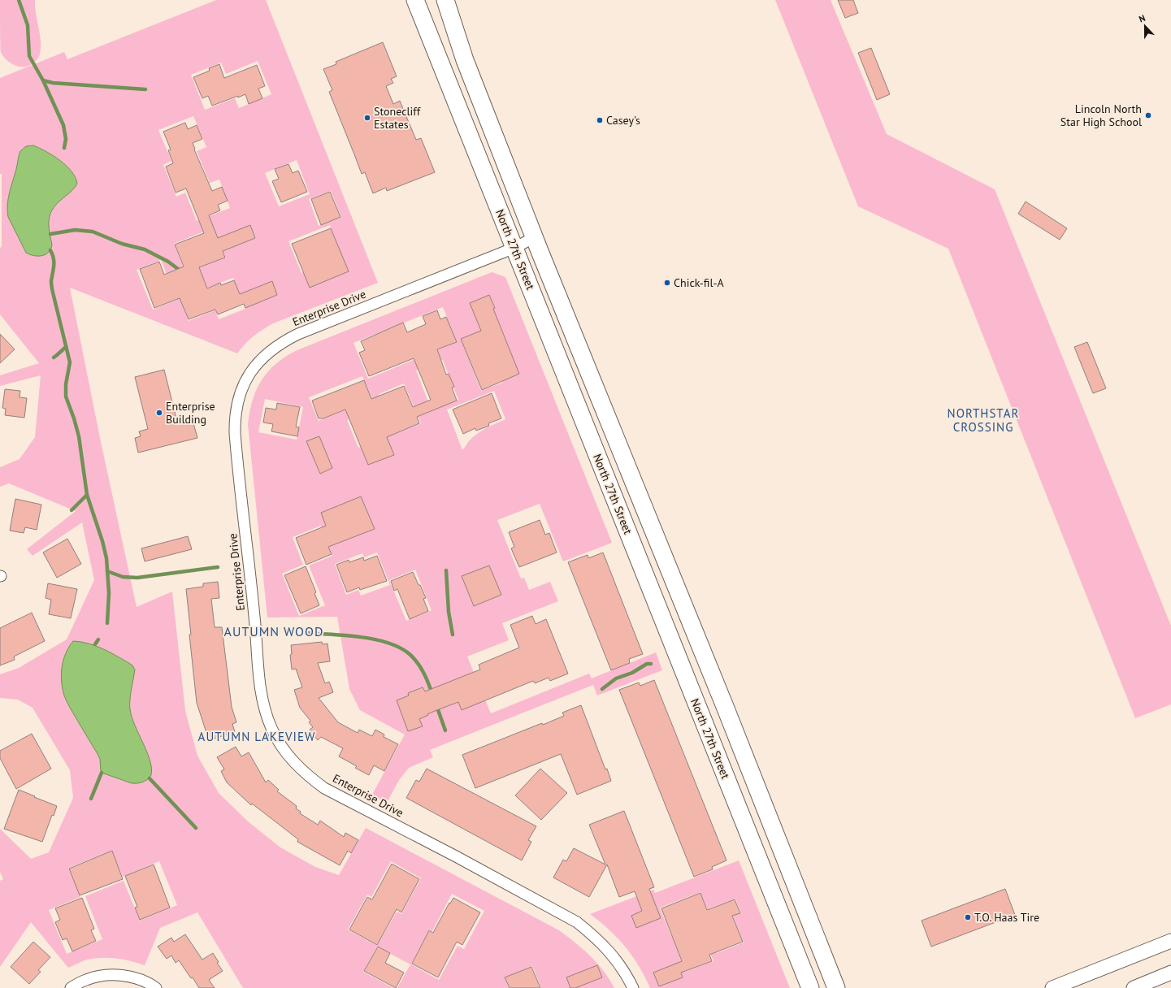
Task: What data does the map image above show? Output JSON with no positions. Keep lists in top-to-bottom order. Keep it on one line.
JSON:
{"streets":{"main road":["North 27th Street"],"street":["Enterprise Drive"]},"crossings":[["North 27th Street","Enterprise Drive"]],"districts":["NORTHSTAR CROSSING","AUTUMN WOOD","AUTUMN LAKEVIEW"],"places":["Lincoln North Star High School","Stonecliff Estates","Casey's","Chick-fil-A","Enterprise Building","T.O. Haas Tire"],"north":"top"}
